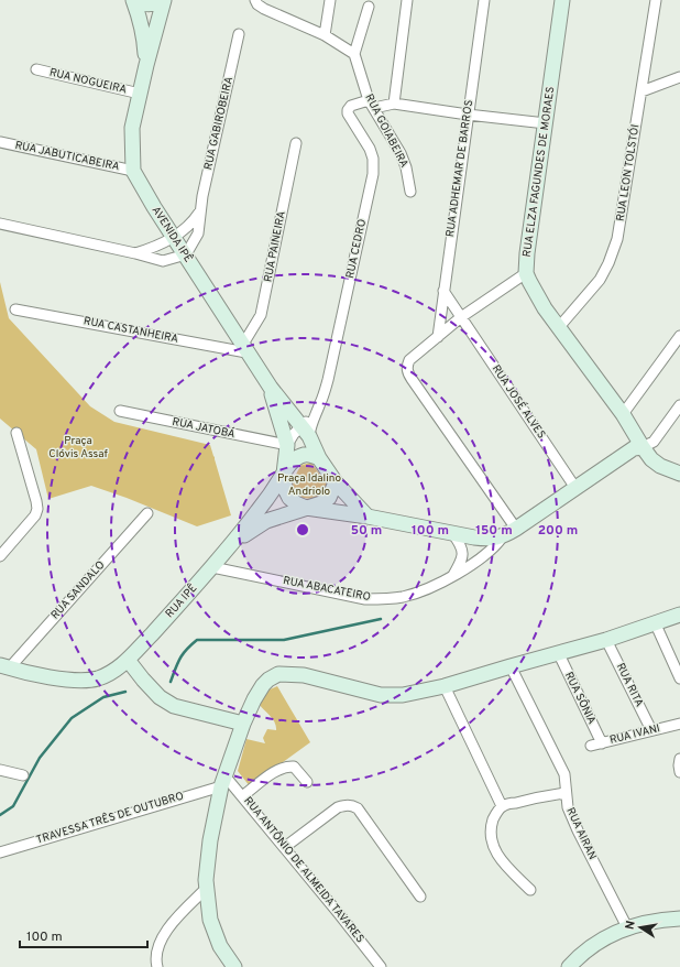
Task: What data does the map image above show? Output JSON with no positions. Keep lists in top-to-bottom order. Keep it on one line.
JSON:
{"streets":{"street":["RUA NOGUEIRA","RUA GABIROBEIRA","RUA GOIABEIRA","RUA JABUTICABEIRA","RUA ADHEMAR DE BARROS","RUA ELZA FAGUNDES DE MORAES","RUA LEON TOLSTÓI","AVENIDA IPÊ","RUA PAINEIRA","RUA CEDRO","RUA CASTANHEIRA","RUA JOSÉ ALVES","RUA JATOBÁ","RUA ABACATEIRO","RUA SANDALO","RUA IPÊ","RUA RITA","RUA SÔNIA","RUA IVANI","TRAVESSA TRÊS DE OUTUBRO","RUA AIRAN","RUA ANTÔNIO DE ALMEIDA TAVARES"]},"crossings":[["RUA NOGUEIRA","AVENIDA IPÊ"],["RUA GABIROBEIRA","AVENIDA IPÊ"],["RUA GOIABEIRA","RUA CEDRO"],["RUA JABUTICABEIRA","AVENIDA IPÊ"],["RUA ADHEMAR DE BARROS","RUA JOSÉ ALVES"],["RUA ELZA FAGUNDES DE MORAES","RUA LEON TOLSTÓI"],["AVENIDA IPÊ","RUA PAINEIRA"],["AVENIDA IPÊ","RUA CEDRO"],["AVENIDA IPÊ","RUA CASTANHEIRA"],["AVENIDA IPÊ","RUA JATOBÁ"],["AVENIDA IPÊ","RUA IPÊ"],["RUA PAINEIRA","RUA CASTANHEIRA"],["RUA CEDRO","RUA JATOBÁ"],["RUA ABACATEIRO","RUA IPÊ"],["RUA SANDALO","RUA IPÊ"],["RUA RITA","RUA IVANI"],["RUA SÔNIA","RUA IVANI"],["TRAVESSA TRÊS DE OUTUBRO","RUA ANTÔNIO DE ALMEIDA TAVARES"]],"parks":["Praça Clóvis Assaf","Praça Idalino Andriolo"],"scale_bar":"100 m","north":"left","rings":["50 m","100 m","150 m","200 m"]}
